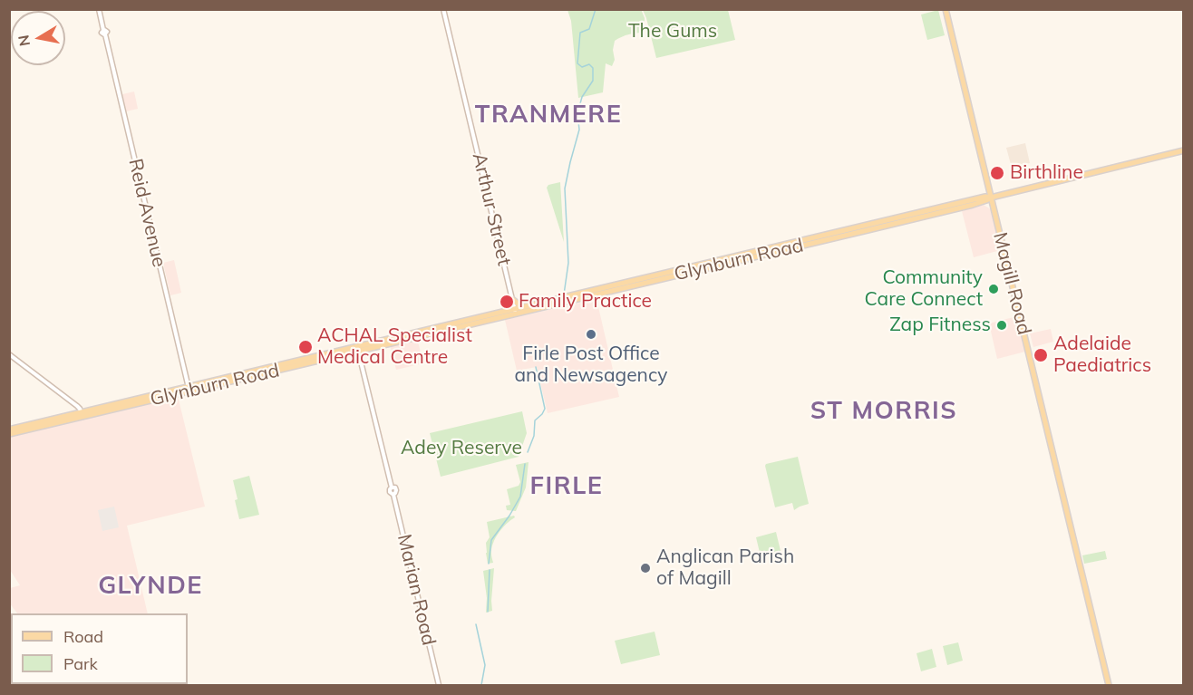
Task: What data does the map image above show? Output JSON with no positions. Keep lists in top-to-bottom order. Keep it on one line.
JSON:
{"streets":{"main road":["Glynburn Road","Magill Road"],"street":["Arthur Street","Reid Avenue","Marian Road"]},"crossings":[["Arthur Street","Glynburn Road"],["Reid Avenue","Glynburn Road"],["Glynburn Road","Magill Road"],["Glynburn Road","Marian Road"]],"districts":["TRANMERE","ST MORRIS","FIRLE","GLYNDE"],"parks":["The Gums","Adey Reserve"],"places":["Birthline","Community Care Connect","Family Practice","Zap Fitness","Firle Post Office and Newsagency","ACHAL Specialist Medical Centre","Adelaide Paediatrics","Anglican Parish of Magill"],"legend":["Road","Park"],"north":"left"}
